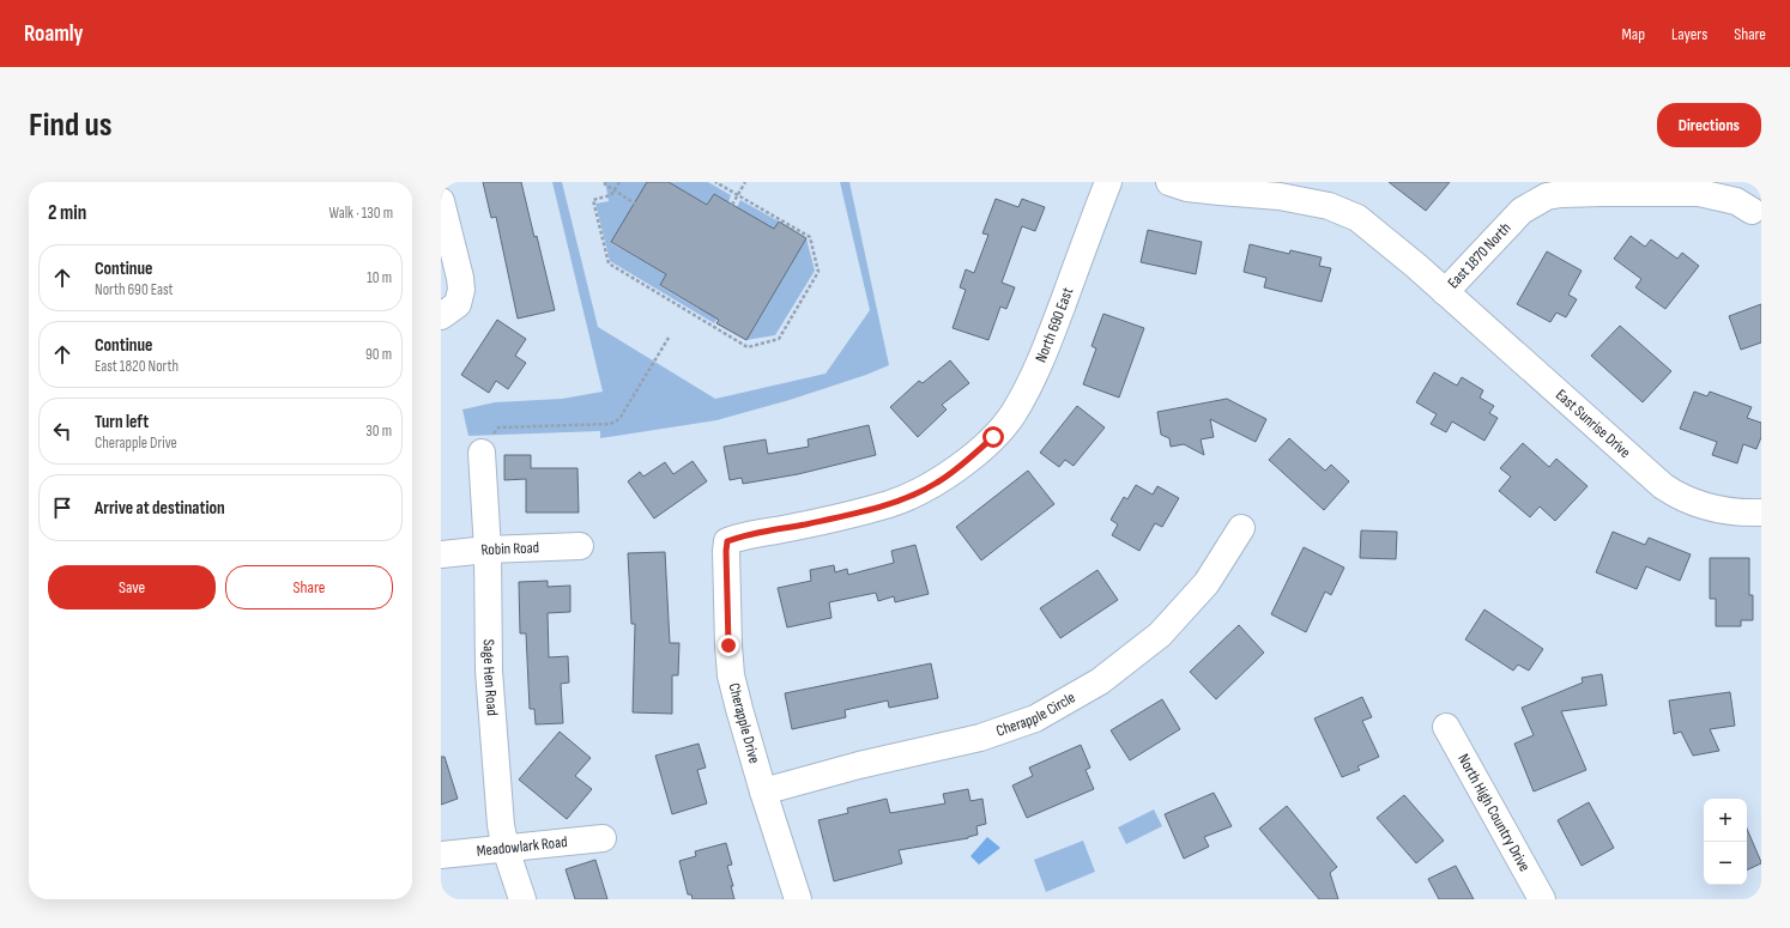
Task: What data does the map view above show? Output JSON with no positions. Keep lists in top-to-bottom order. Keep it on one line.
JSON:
{"streets":{"street":["East 1870 North","North 690 East","East Sunrise Drive","Robin Road","Sage Hen Road","Cherapple Circle","Cherapple Drive","North High Country Drive","Meadowlark Road"]},"crossings":[["East 1870 North","East Sunrise Drive"],["North 690 East","Cherapple Drive"],["Robin Road","Sage Hen Road"],["Sage Hen Road","Meadowlark Road"],["Cherapple Circle","Cherapple Drive"]],"page":{"header":"Roamly","nav":["Map","Layers","Share"],"buttons":["Directions",["Save","Share"]],"title":"Find us","heading":["2 min","Walk · 130 m"],"list":[["Continue","North 690 East","10 m"],["Continue","East 1820 North","90 m"],["Turn left","Cherapple Drive","30 m"],"Arrive at destination"],"map_buttons":["+","−"]}}
